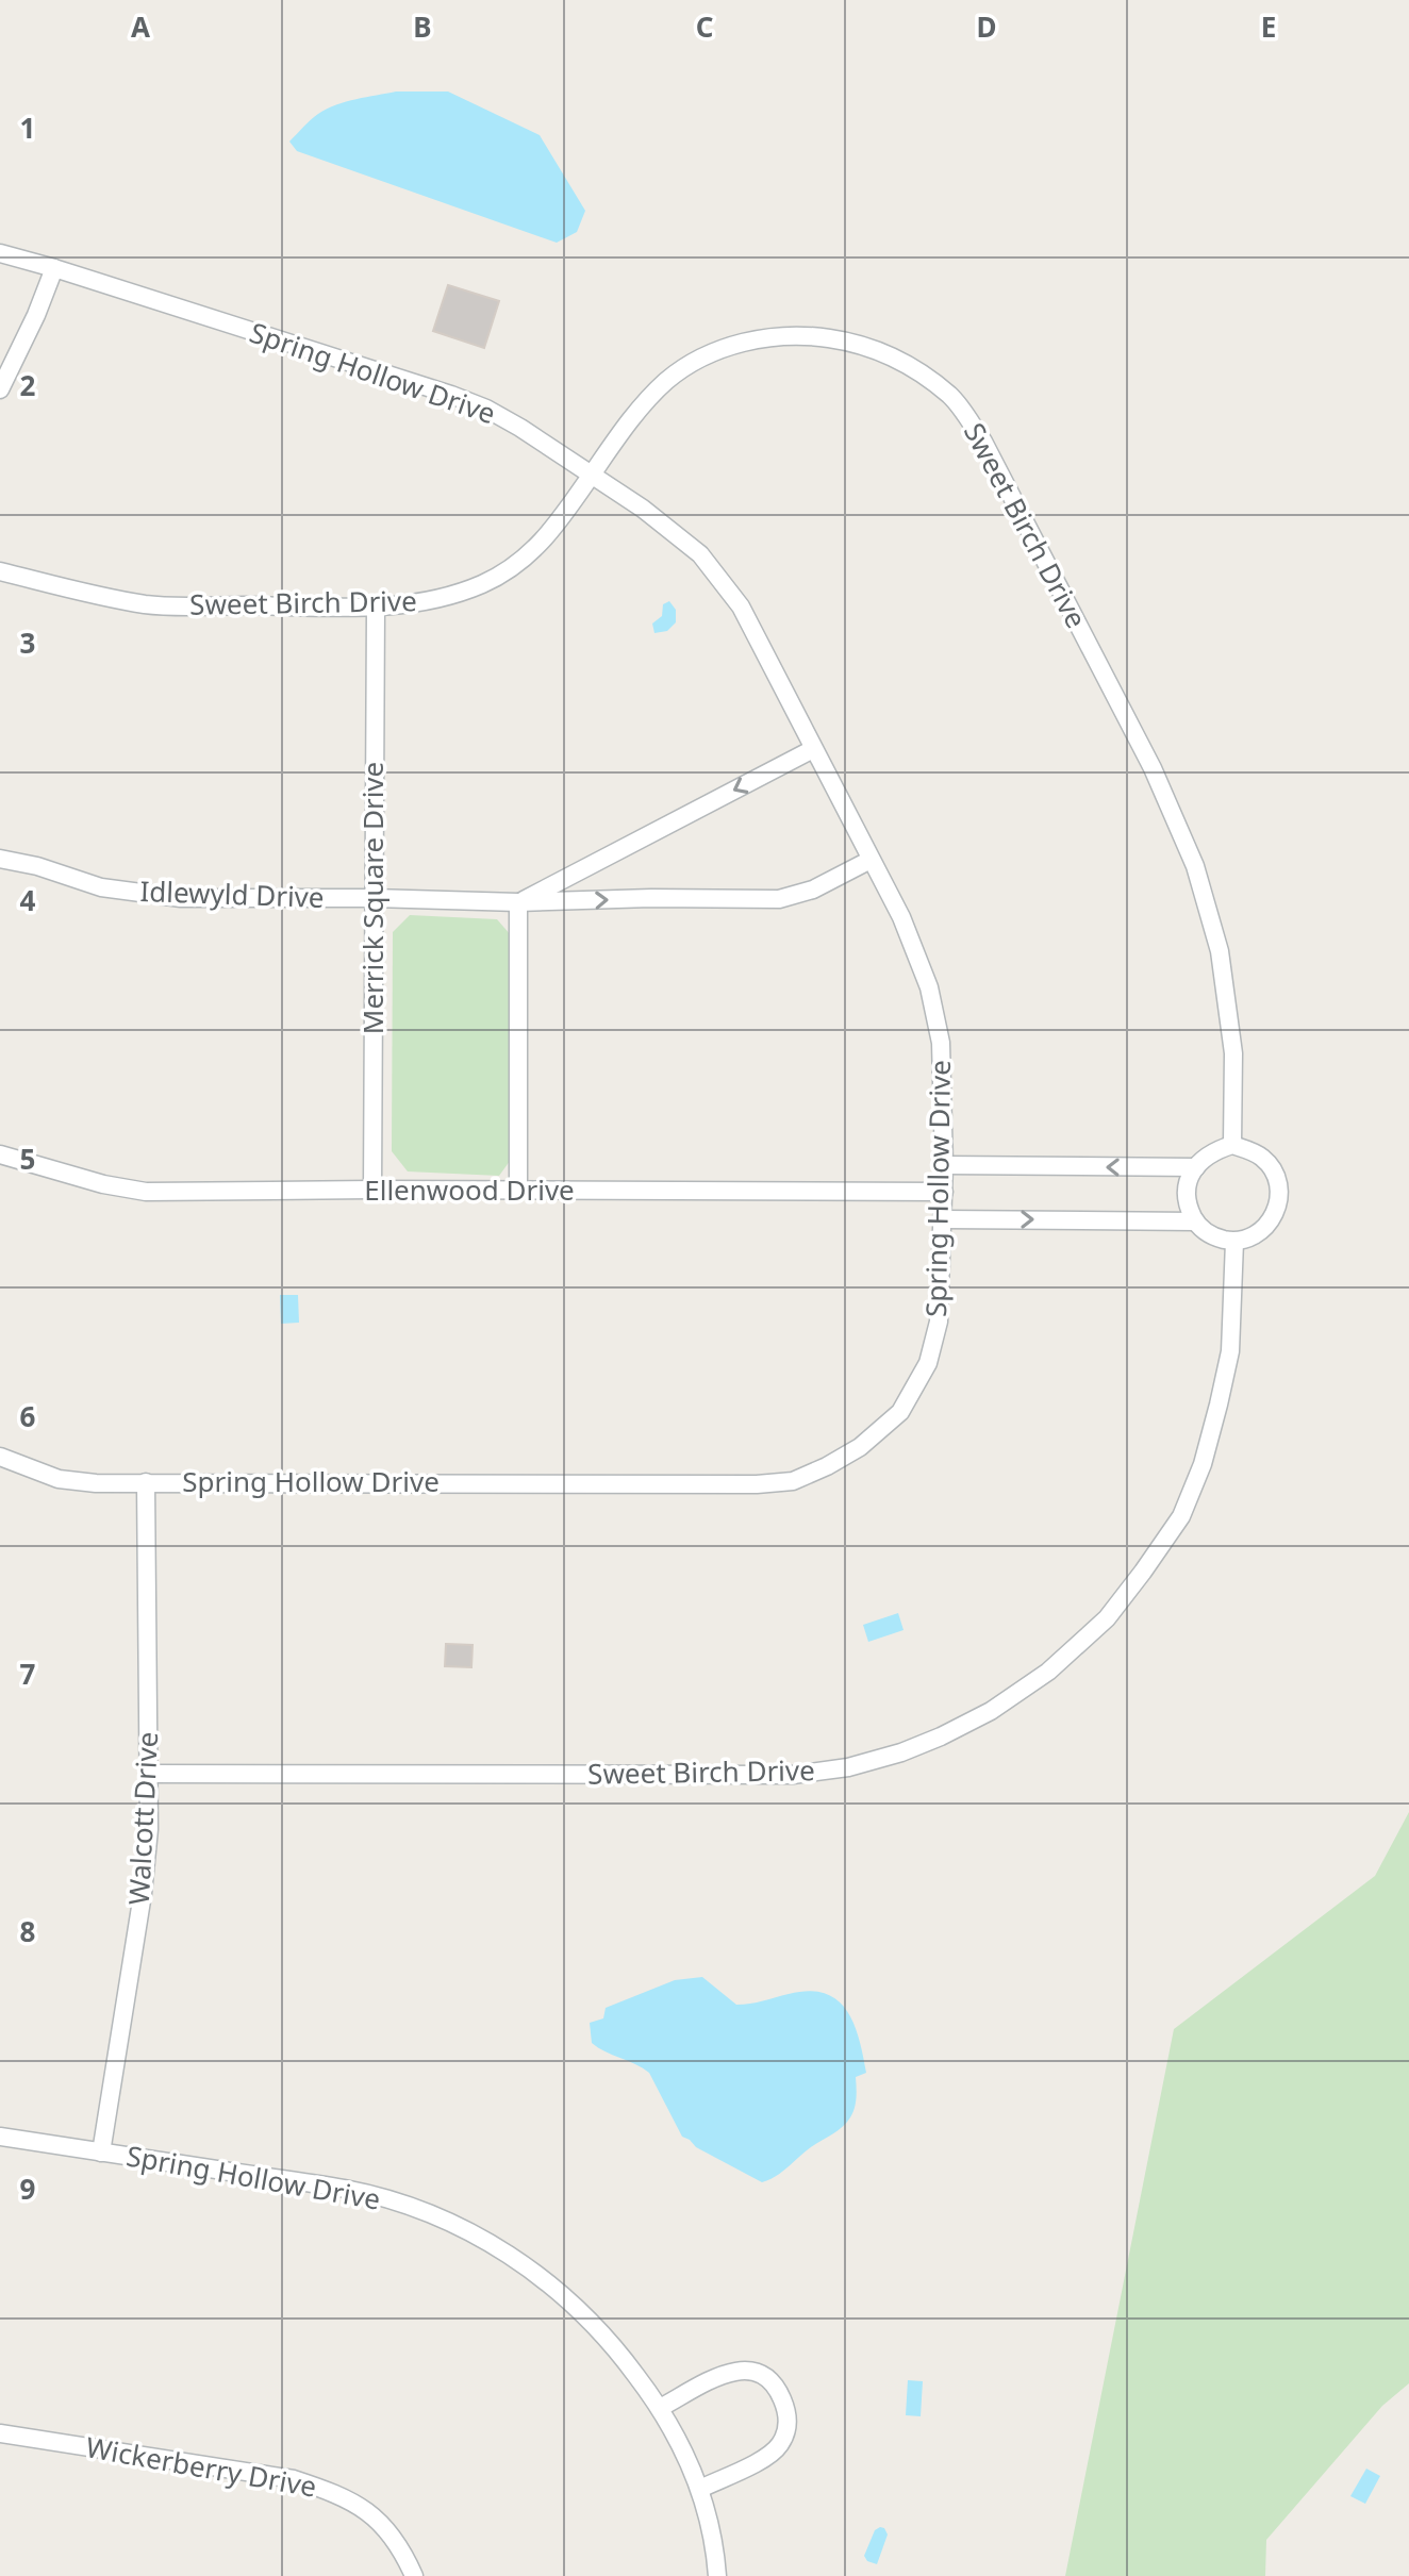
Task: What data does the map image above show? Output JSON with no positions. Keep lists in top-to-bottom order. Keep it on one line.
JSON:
{"streets":{"street":["Spring Hollow Drive","Sweet Birch Drive","Idlewyld Drive","Merrick Square Drive","Ellenwood Drive","Walcott Drive","Wickerberry Drive"]},"crossings":[["Spring Hollow Drive","Sweet Birch Drive"],["Spring Hollow Drive","Idlewyld Drive"],["Spring Hollow Drive","Ellenwood Drive"],["Spring Hollow Drive","Walcott Drive"],["Sweet Birch Drive","Merrick Square Drive"],["Sweet Birch Drive","Walcott Drive"],["Idlewyld Drive","Merrick Square Drive"],["Merrick Square Drive","Ellenwood Drive"]],"grid":{"columns":["A","B","C","D","E"],"rows":["1","2","3","4","5","6","7","8","9"]}}
